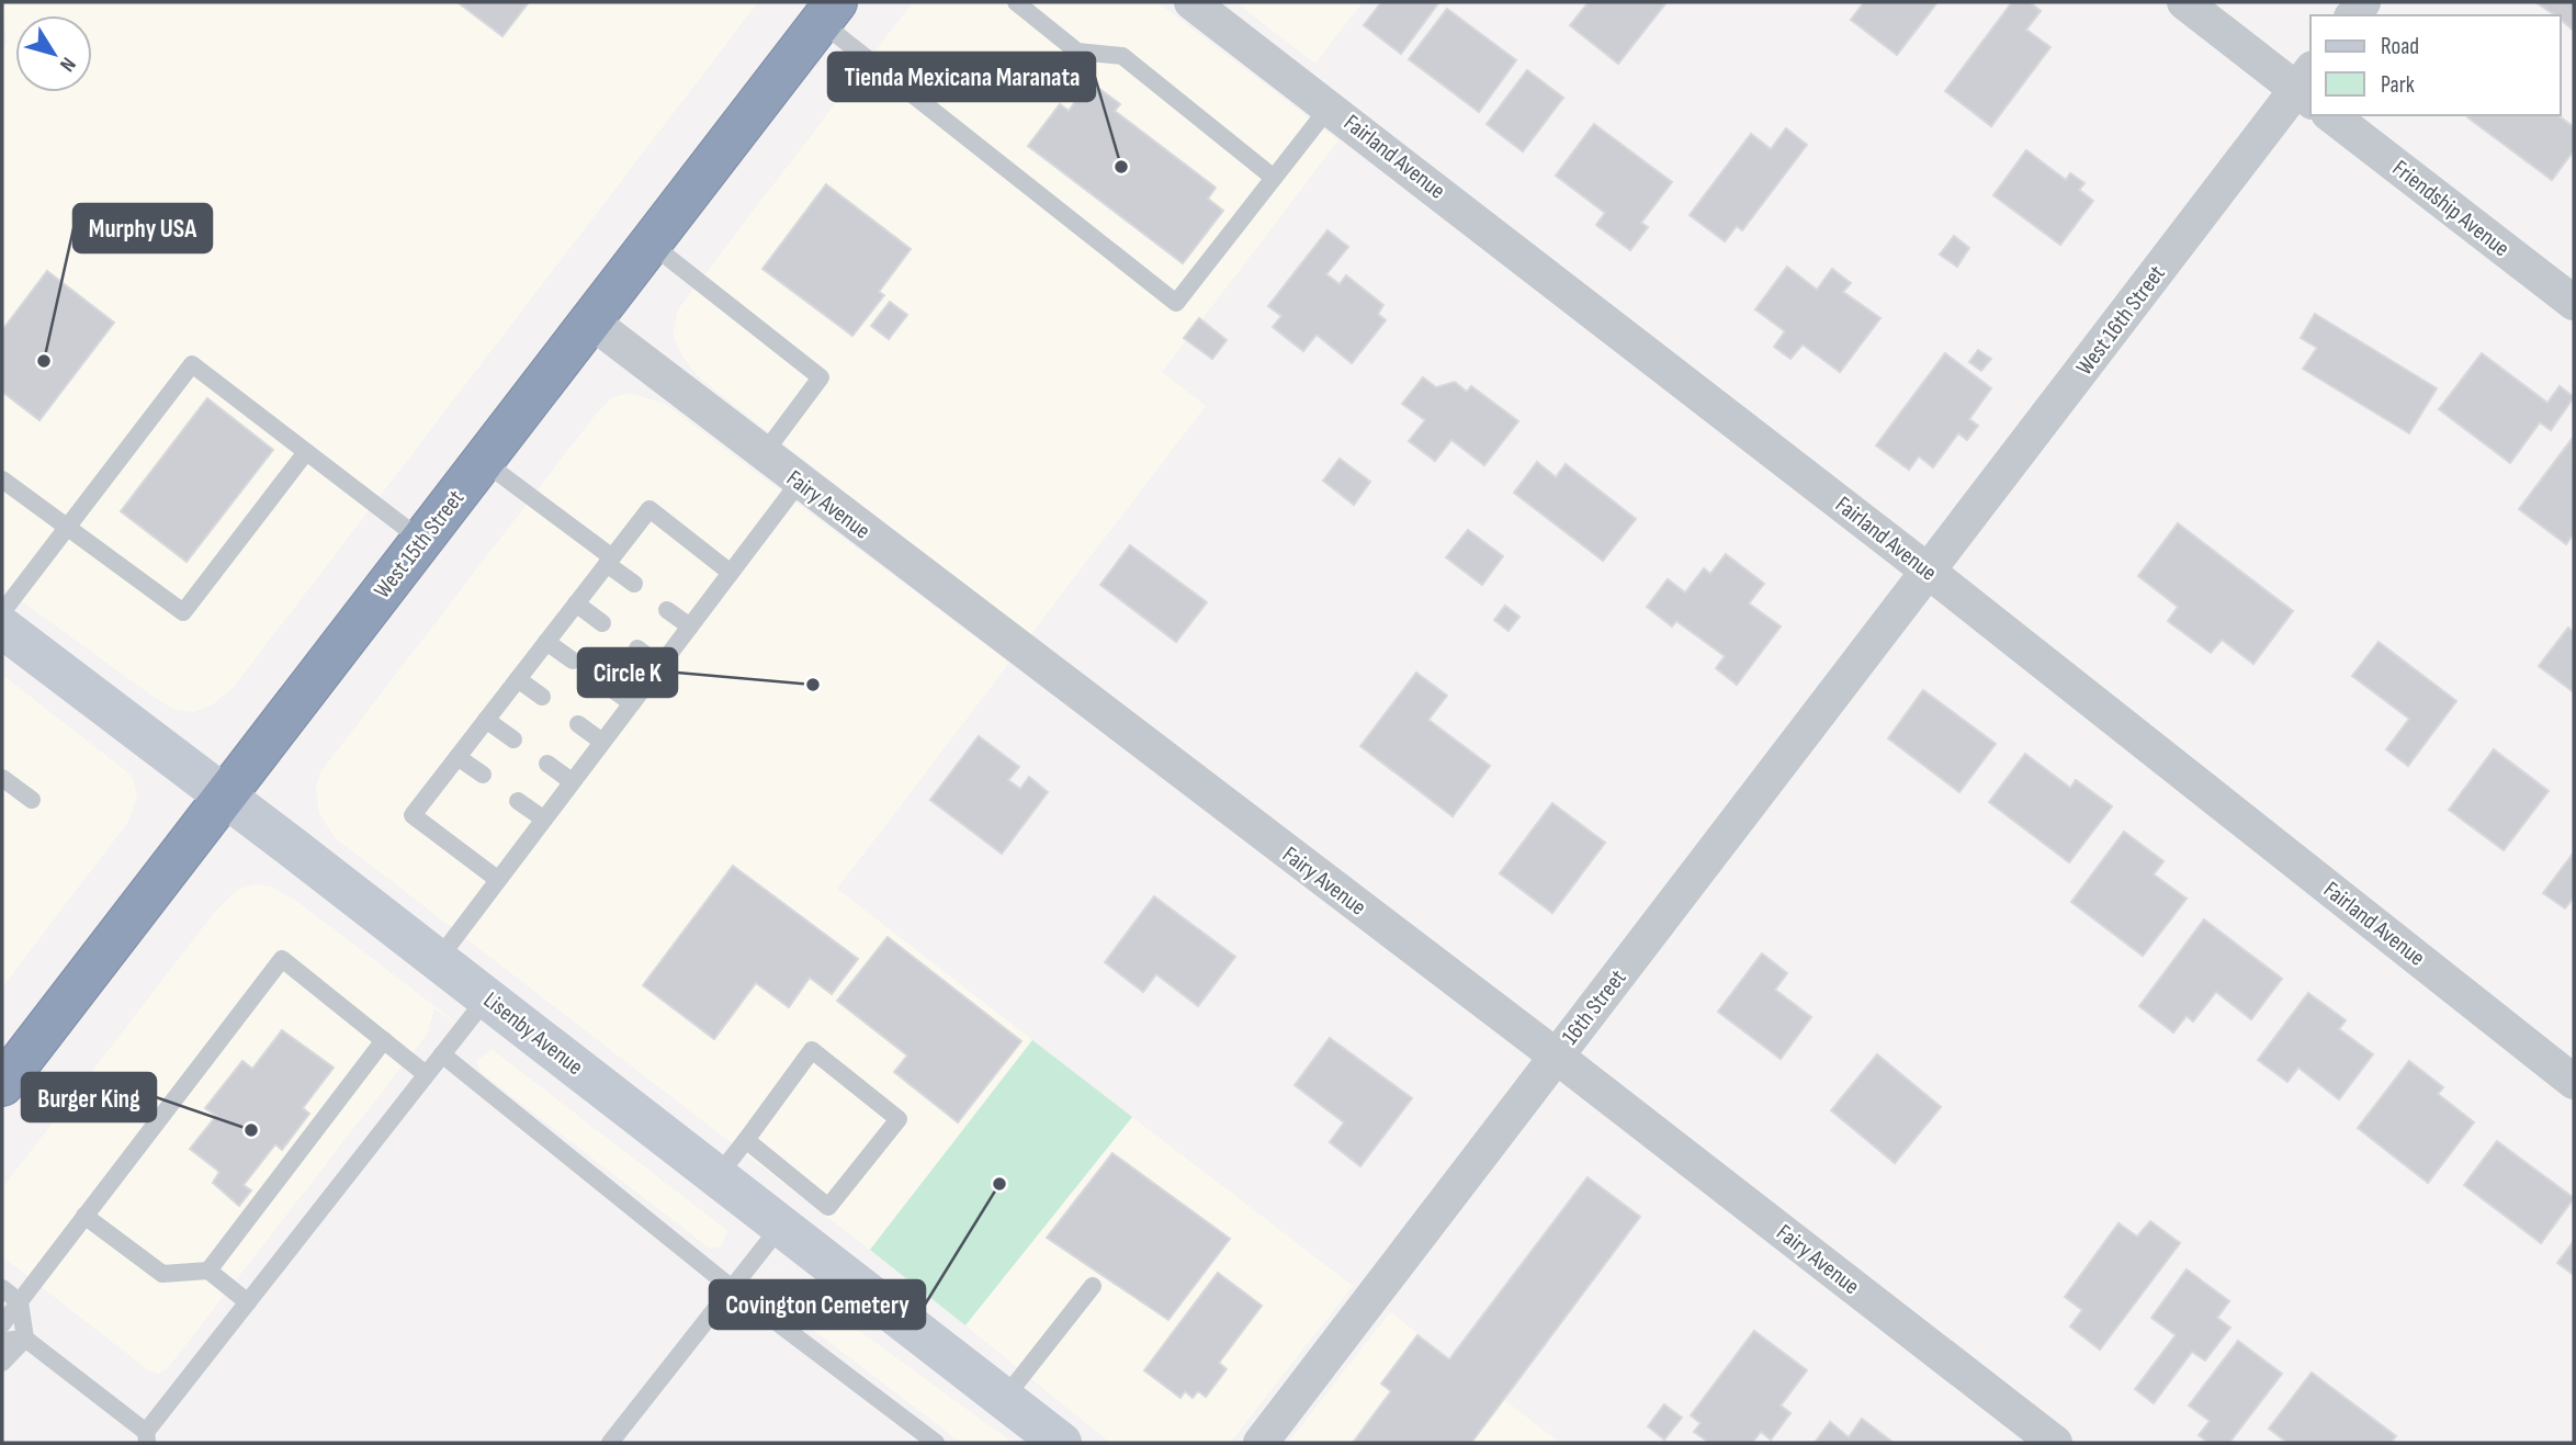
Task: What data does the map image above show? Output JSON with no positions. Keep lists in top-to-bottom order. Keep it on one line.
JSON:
{"streets":{"highway":["West 15th Street"],"main road":["Lisenby Avenue"],"street":["Fairland Avenue","Friendship Avenue","West 16th Street","Fairy Avenue","16th Street"]},"crossings":[["Fairland Avenue","West 16th Street"],["Fairland Avenue","16th Street"],["West 16th Street","16th Street"],["Fairy Avenue","West 15th Street"],["Fairy Avenue","16th Street"],["West 15th Street","Lisenby Avenue"]],"places":["Tienda Mexicana Maranata","Murphy USA","Circle K","Burger King","Covington Cemetery"],"legend":["Road","Park"],"north":"bottom right"}
